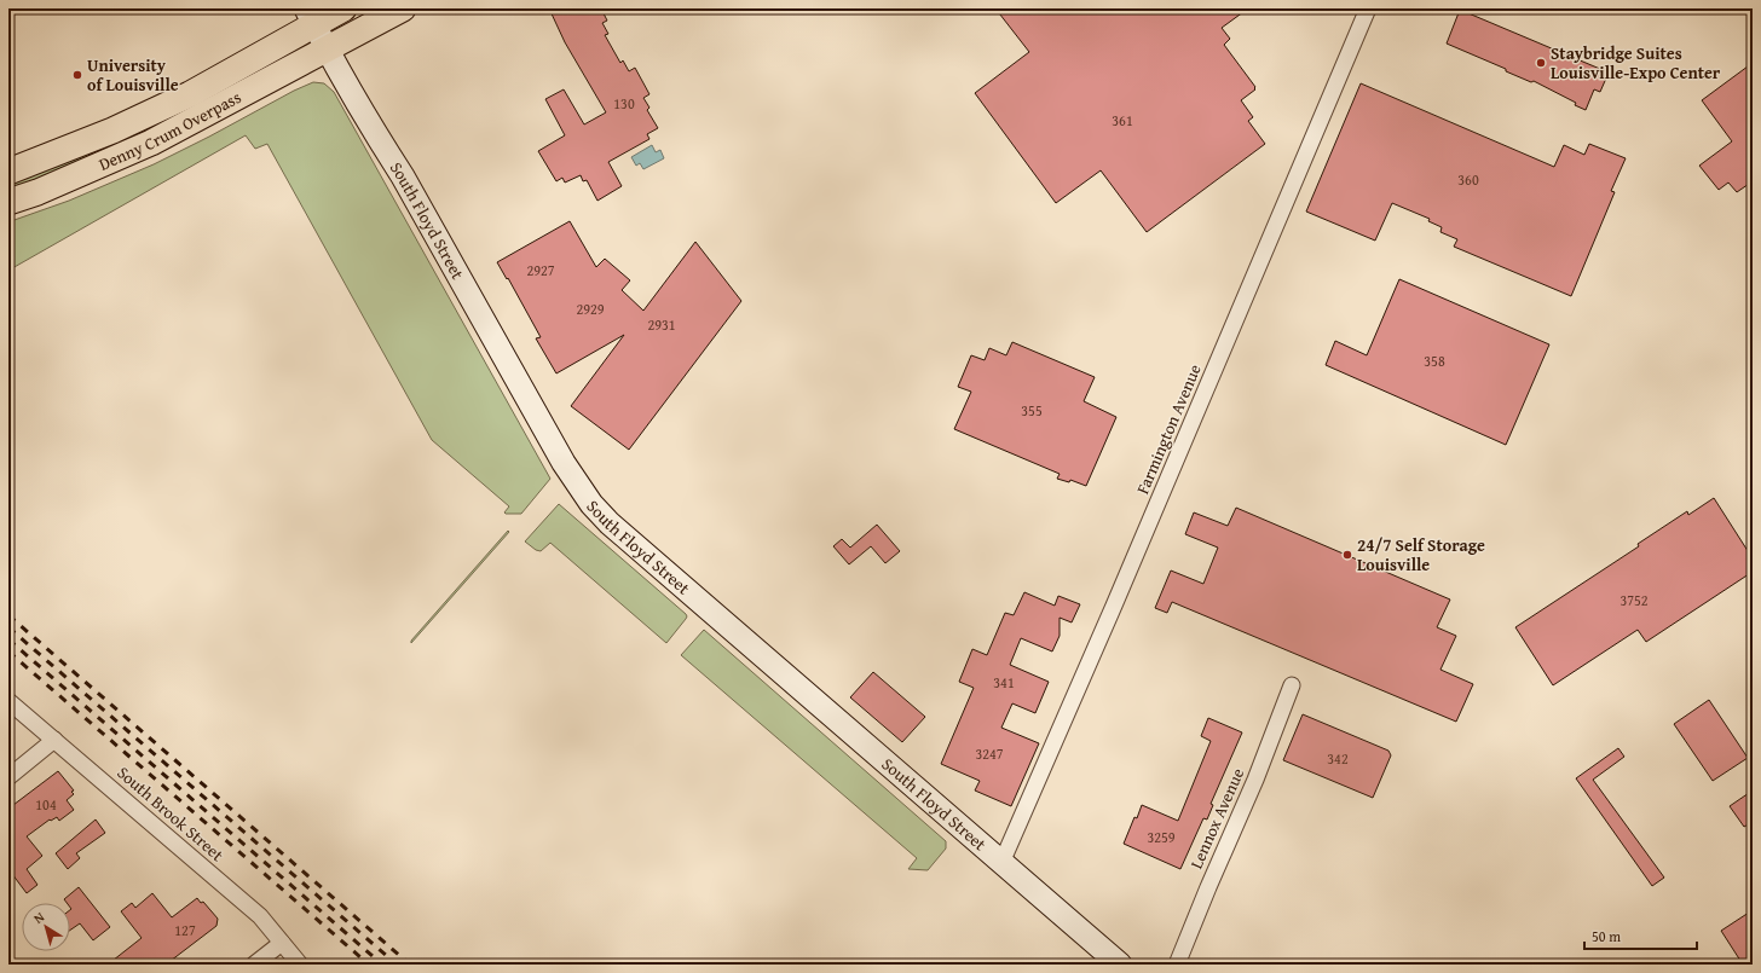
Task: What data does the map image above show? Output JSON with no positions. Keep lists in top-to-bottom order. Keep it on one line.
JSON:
{"streets":{"main road":["Denny Crum Overpass"],"street":["South Floyd Street","Farmington Avenue","South Brook Street","Lennox Avenue"]},"crossings":[["Denny Crum Overpass","South Floyd Street"],["South Floyd Street","Farmington Avenue"]],"places":["Staybridge Suites Louisville-Expo Center","University of Louisville","24/7 Self Storage Louisville"],"house_numbers":["130","361","360","2927","2929","2931","358","355","3752","341","3247","342","104","3259","127"],"scale_bar":"50 m","north":"top left"}
